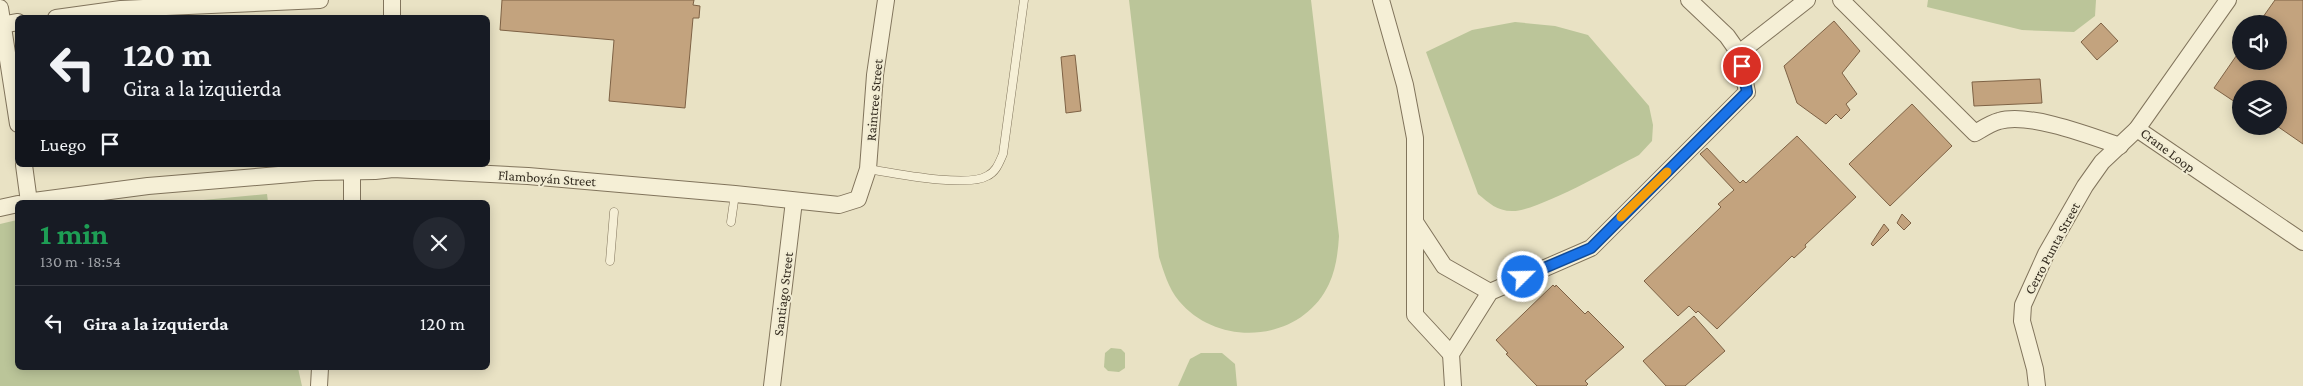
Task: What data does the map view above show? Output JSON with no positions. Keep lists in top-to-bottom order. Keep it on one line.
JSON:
{"streets":{"street":["Raintree Street","Crane Loop","Flamboyán Street","Cerro Punta Street","Santiago Street"]},"crossings":[["Raintree Street","Flamboyán Street"],["Crane Loop","Cerro Punta Street"],["Flamboyán Street","Santiago Street"]],"page":{"turn":["120 m","Gira a la izquierda"],"then":"Luego","heading":["1 min","130 m · 18:54"],"list":[{"name":"Gira a la izquierda","value":"120 m"}]}}
